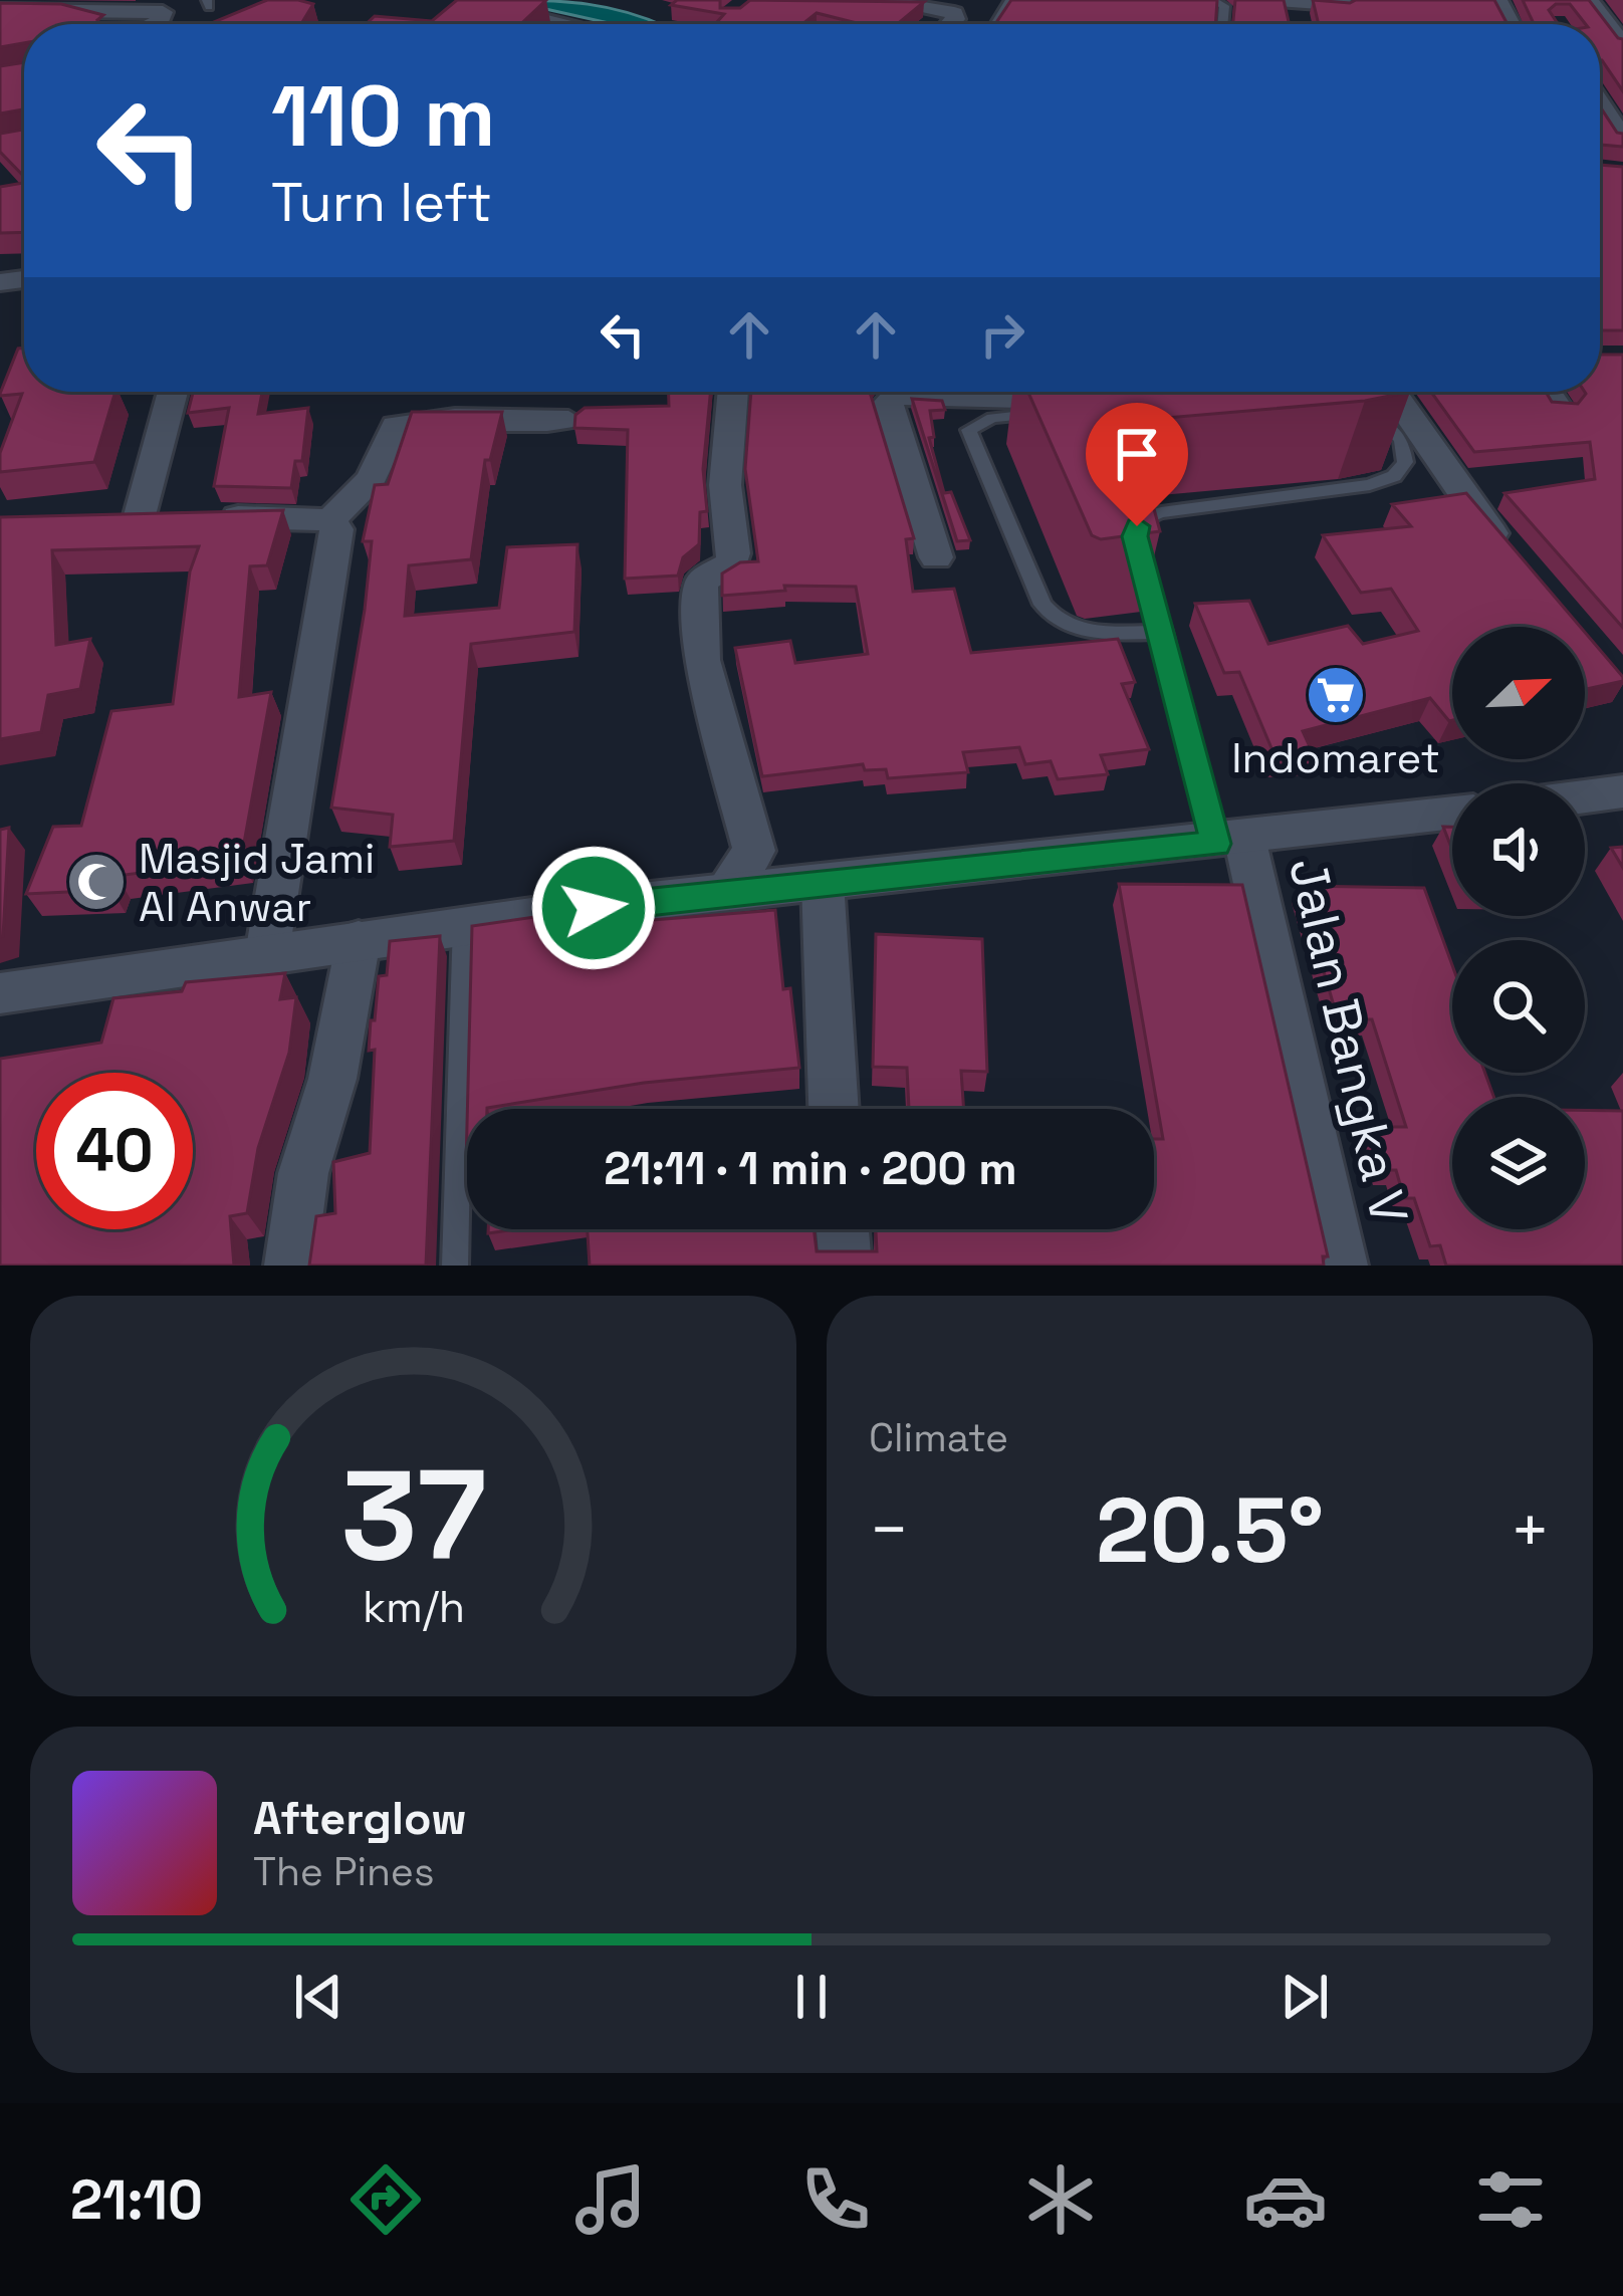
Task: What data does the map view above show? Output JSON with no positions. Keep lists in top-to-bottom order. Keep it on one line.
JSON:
{"streets":{"street":["Jalan Bangka V"]},"places":{"supermarket":["Indomaret"],"mosque":["Masjid Jami Al Anwar"]},"north":"top right","page":{"turn":["110 m","Turn left"],"limit":"40","trip":"21:11 · 1 min · 200 m","tile":"Climate","heat":["−","20.5°","+"],"song":["Afterglow","The Pines"],"tabs":"21:10","gauge":["37","km/h"]}}
